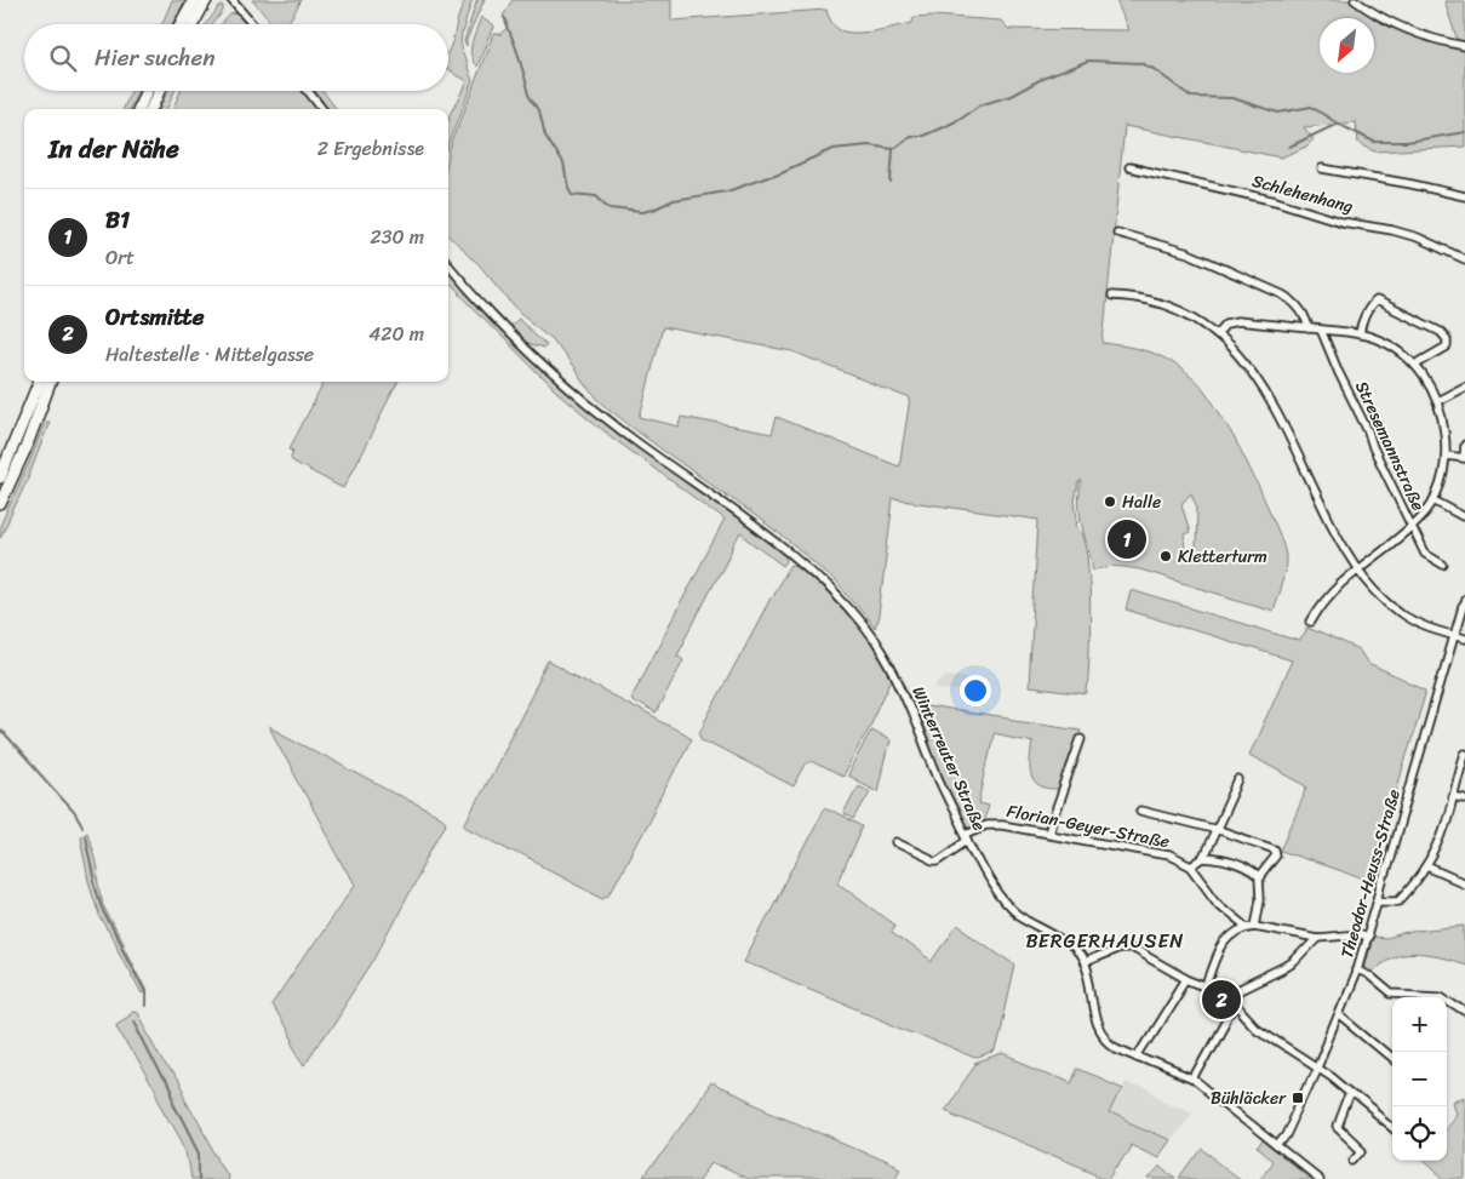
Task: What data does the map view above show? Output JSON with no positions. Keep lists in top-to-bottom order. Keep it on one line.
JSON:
{"streets":{"street":["Schlehenhang","Stresemannstraße","Winterreuter Straße","Florian-Geyer-Straße","Theodor-Heuss-Straße"]},"crossings":[["Winterreuter Straße","Florian-Geyer-Straße"]],"districts":["BERGERHAUSEN"],"places":{"other":["Halle","Kletterturm"],"transit":["Bühläcker"]},"north":"bottom left","page":{"search":"Hier suchen","heading":["In der Nähe","2 Ergebnisse"],"list":[{"mark":"1","name":"B1","note":"Ort","value":"230 m"},{"mark":"2","name":"Ortsmitte","note":"Haltestelle · Mittelgasse","value":"420 m"}],"pins":["1","2"],"map_buttons":["+","−"]}}
